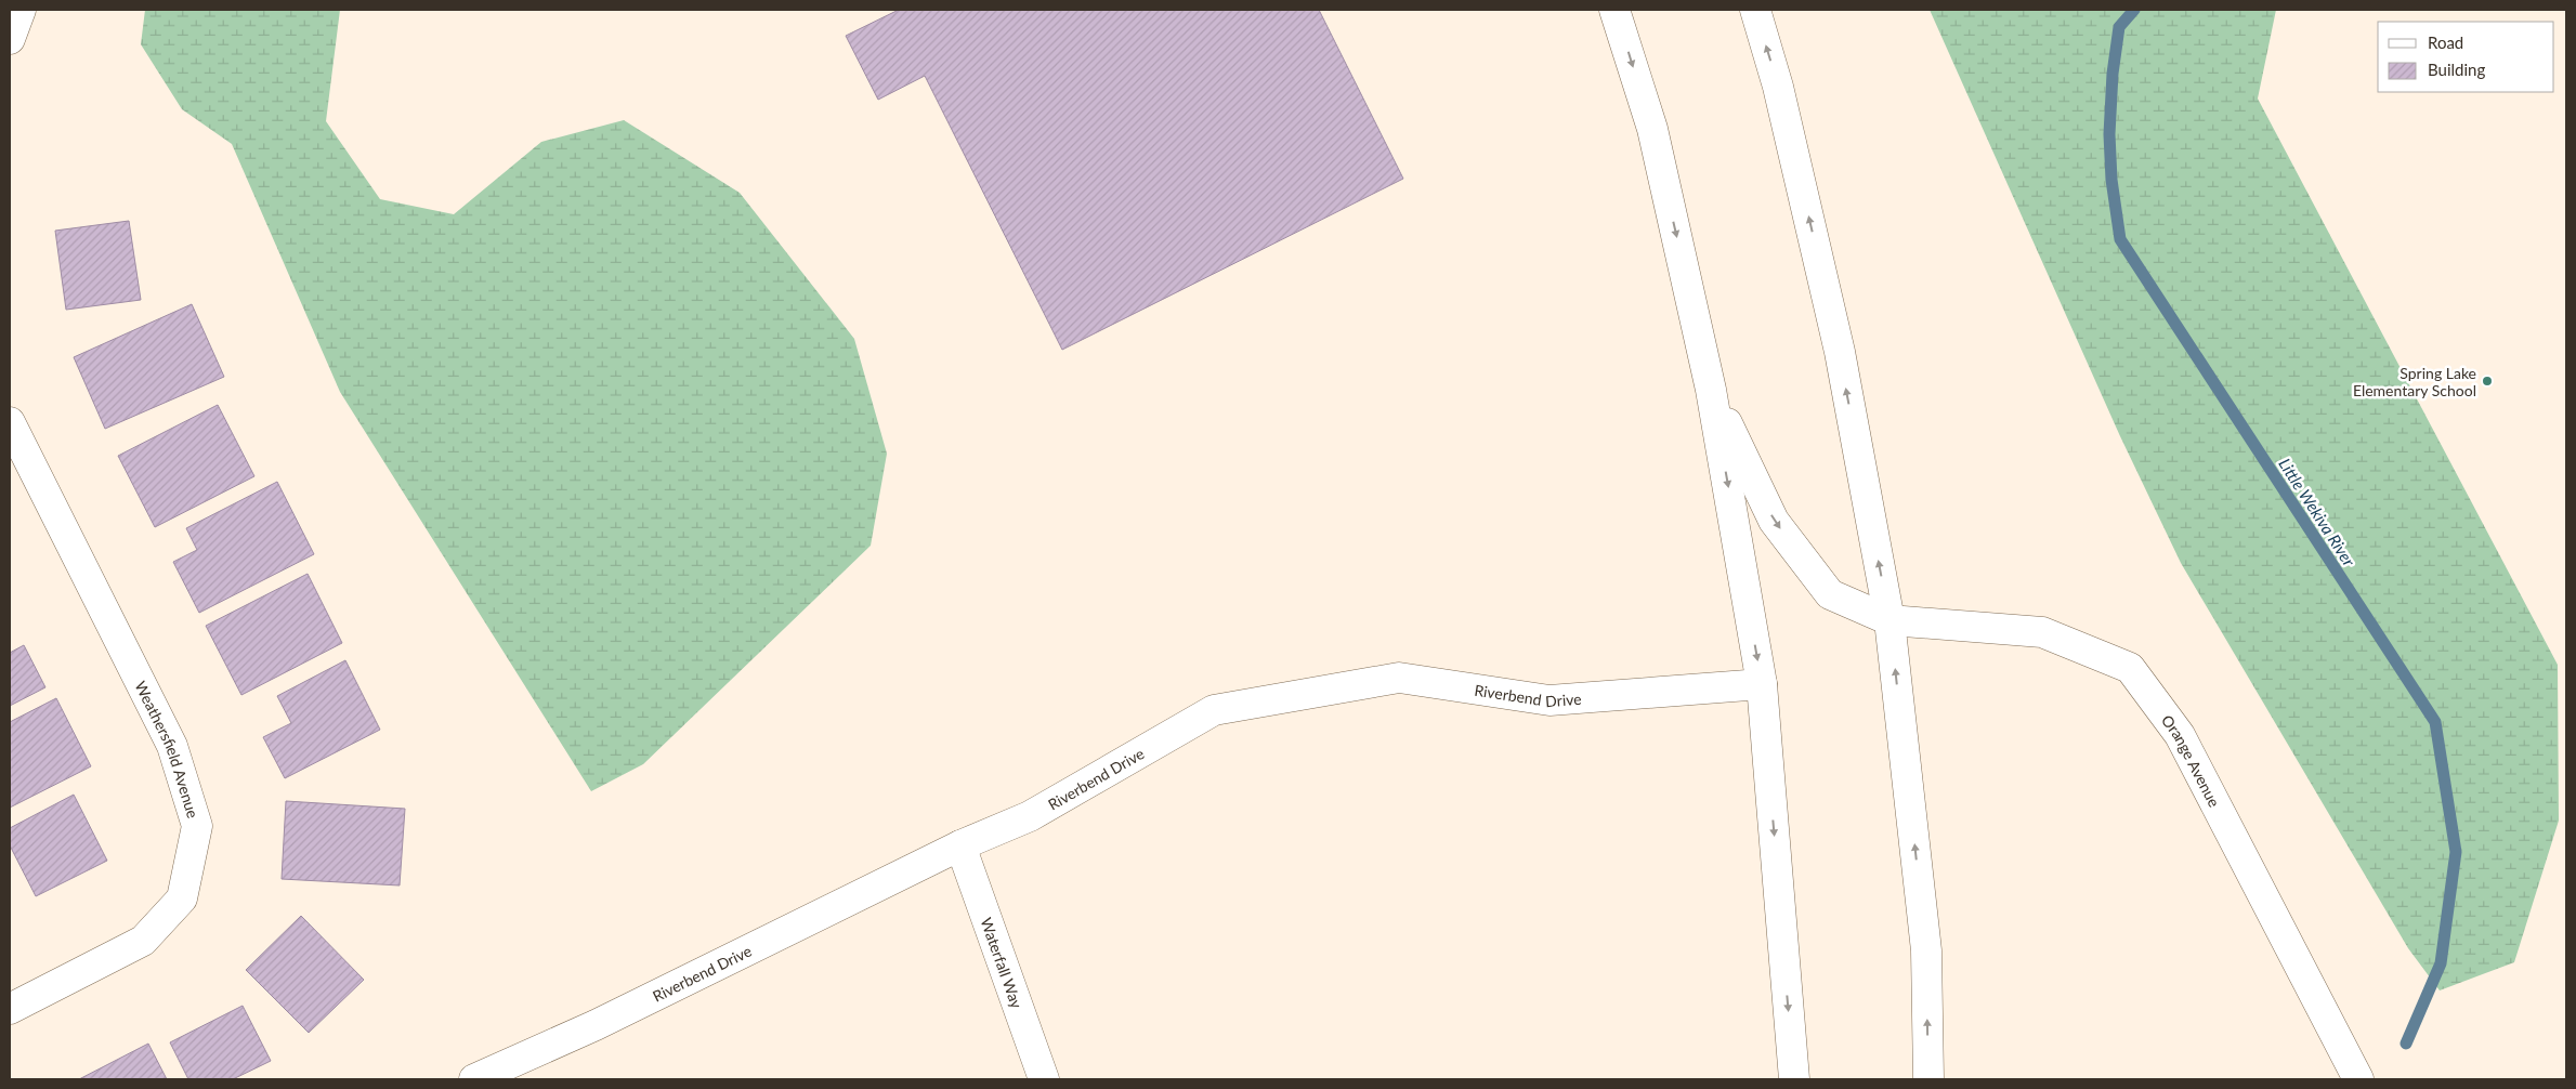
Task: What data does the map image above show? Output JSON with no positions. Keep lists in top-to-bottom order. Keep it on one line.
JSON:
{"streets":{"main road":["Riverbend Drive","Weathersfield Avenue","Orange Avenue","Waterfall Way"]},"crossings":[["Riverbend Drive","Waterfall Way"]],"water":["Little Wekiva River"],"places":["Spring Lake Elementary School"],"legend":["Road","Building"]}
